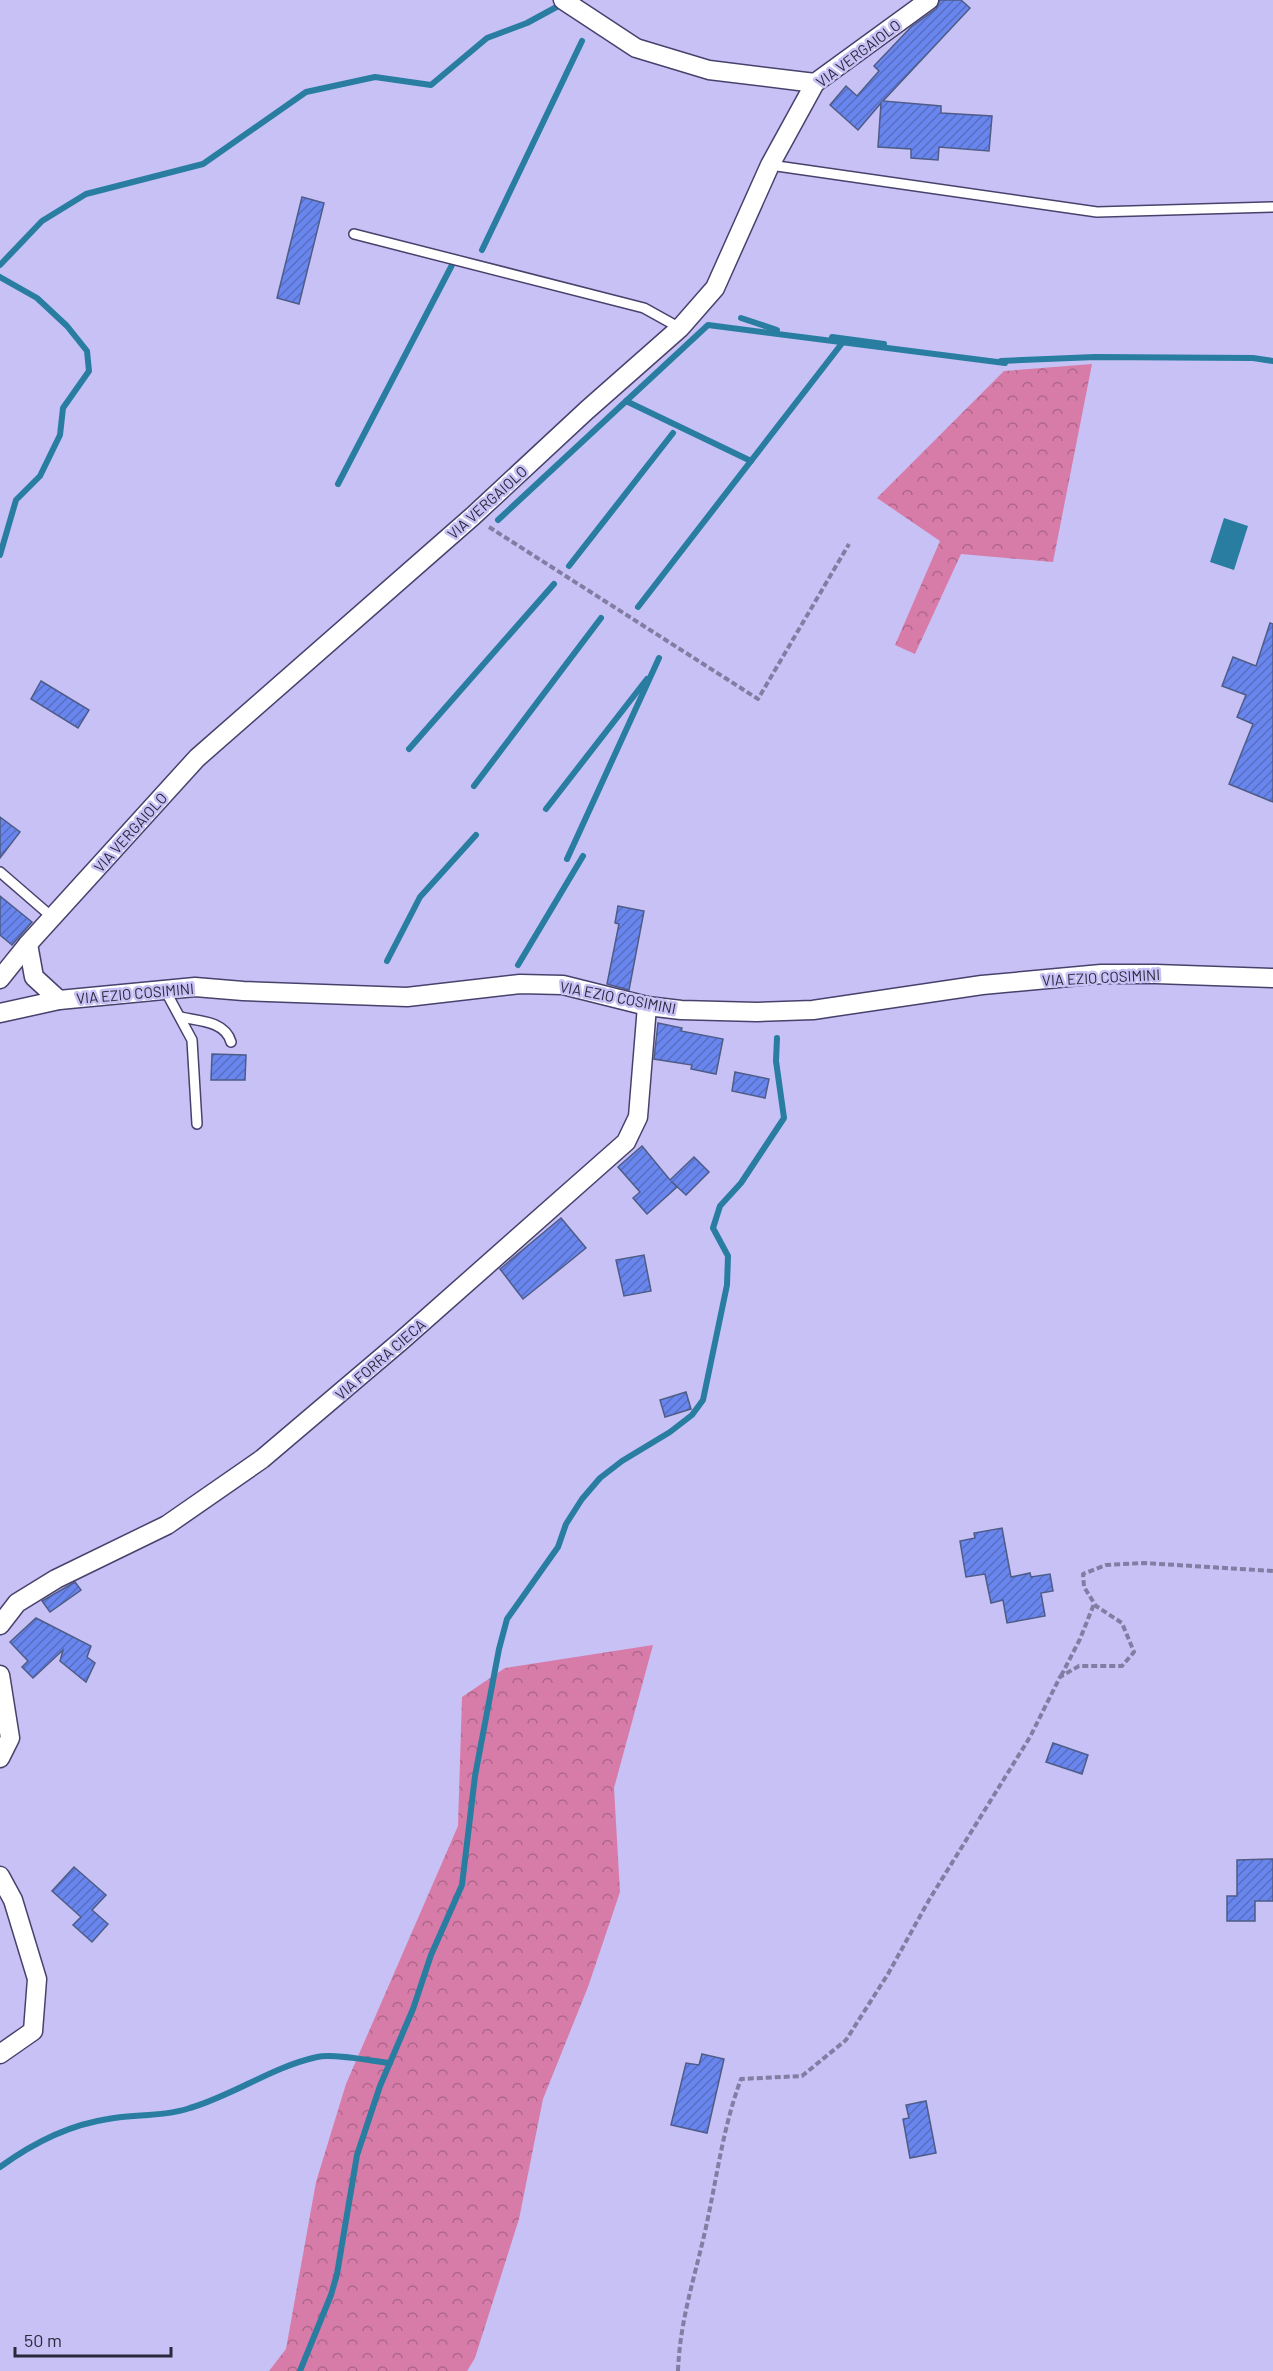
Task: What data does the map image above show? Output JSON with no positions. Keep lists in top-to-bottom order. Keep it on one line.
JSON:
{"streets":{"street":["VIA VERGAIOLO","VIA EZIO COSIMINI","VIA FORRA CIECA"]},"crossings":[["VIA EZIO COSIMINI","VIA FORRA CIECA"]],"scale_bar":"50 m"}
